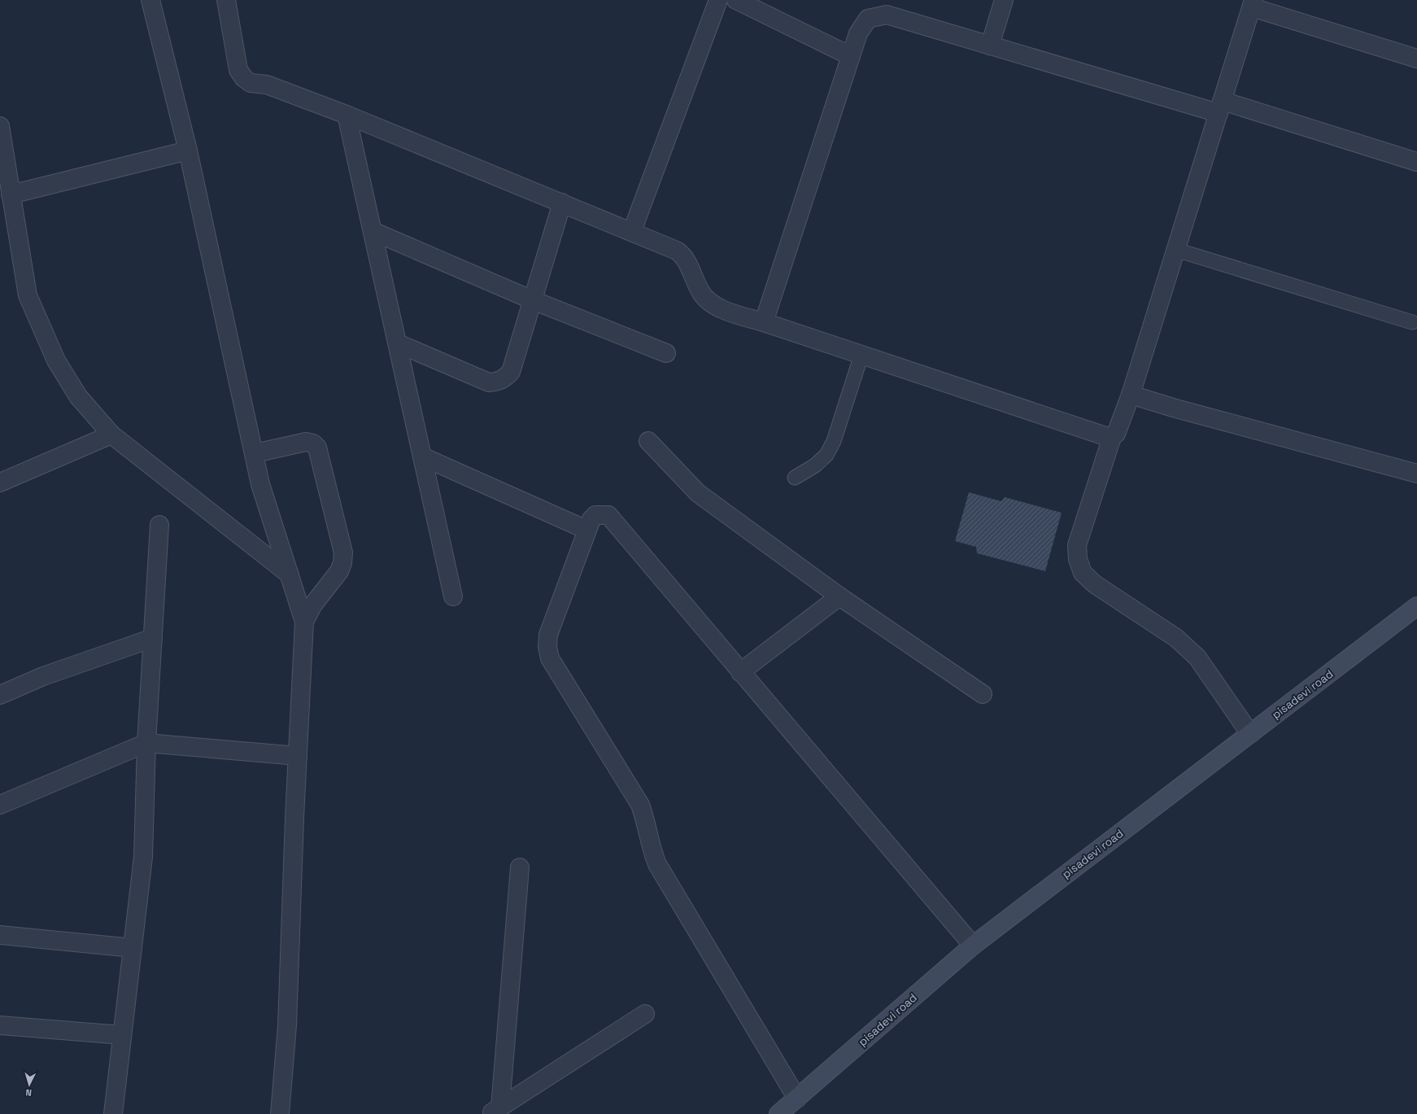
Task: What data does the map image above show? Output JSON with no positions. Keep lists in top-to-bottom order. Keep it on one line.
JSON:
{"streets":{"street":["pisadevi road"]},"north":"bottom"}
